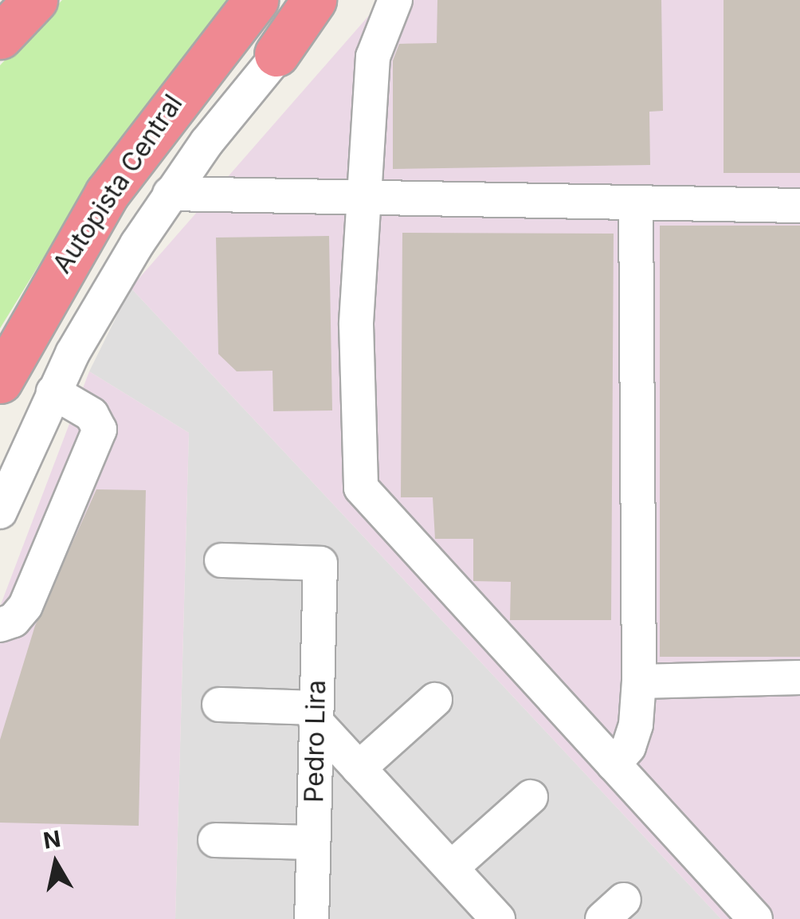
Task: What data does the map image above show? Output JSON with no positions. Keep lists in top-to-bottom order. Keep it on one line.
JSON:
{"streets":{"highway":["Autopista Central"],"street":["Pedro Lira"]},"north":"top"}
